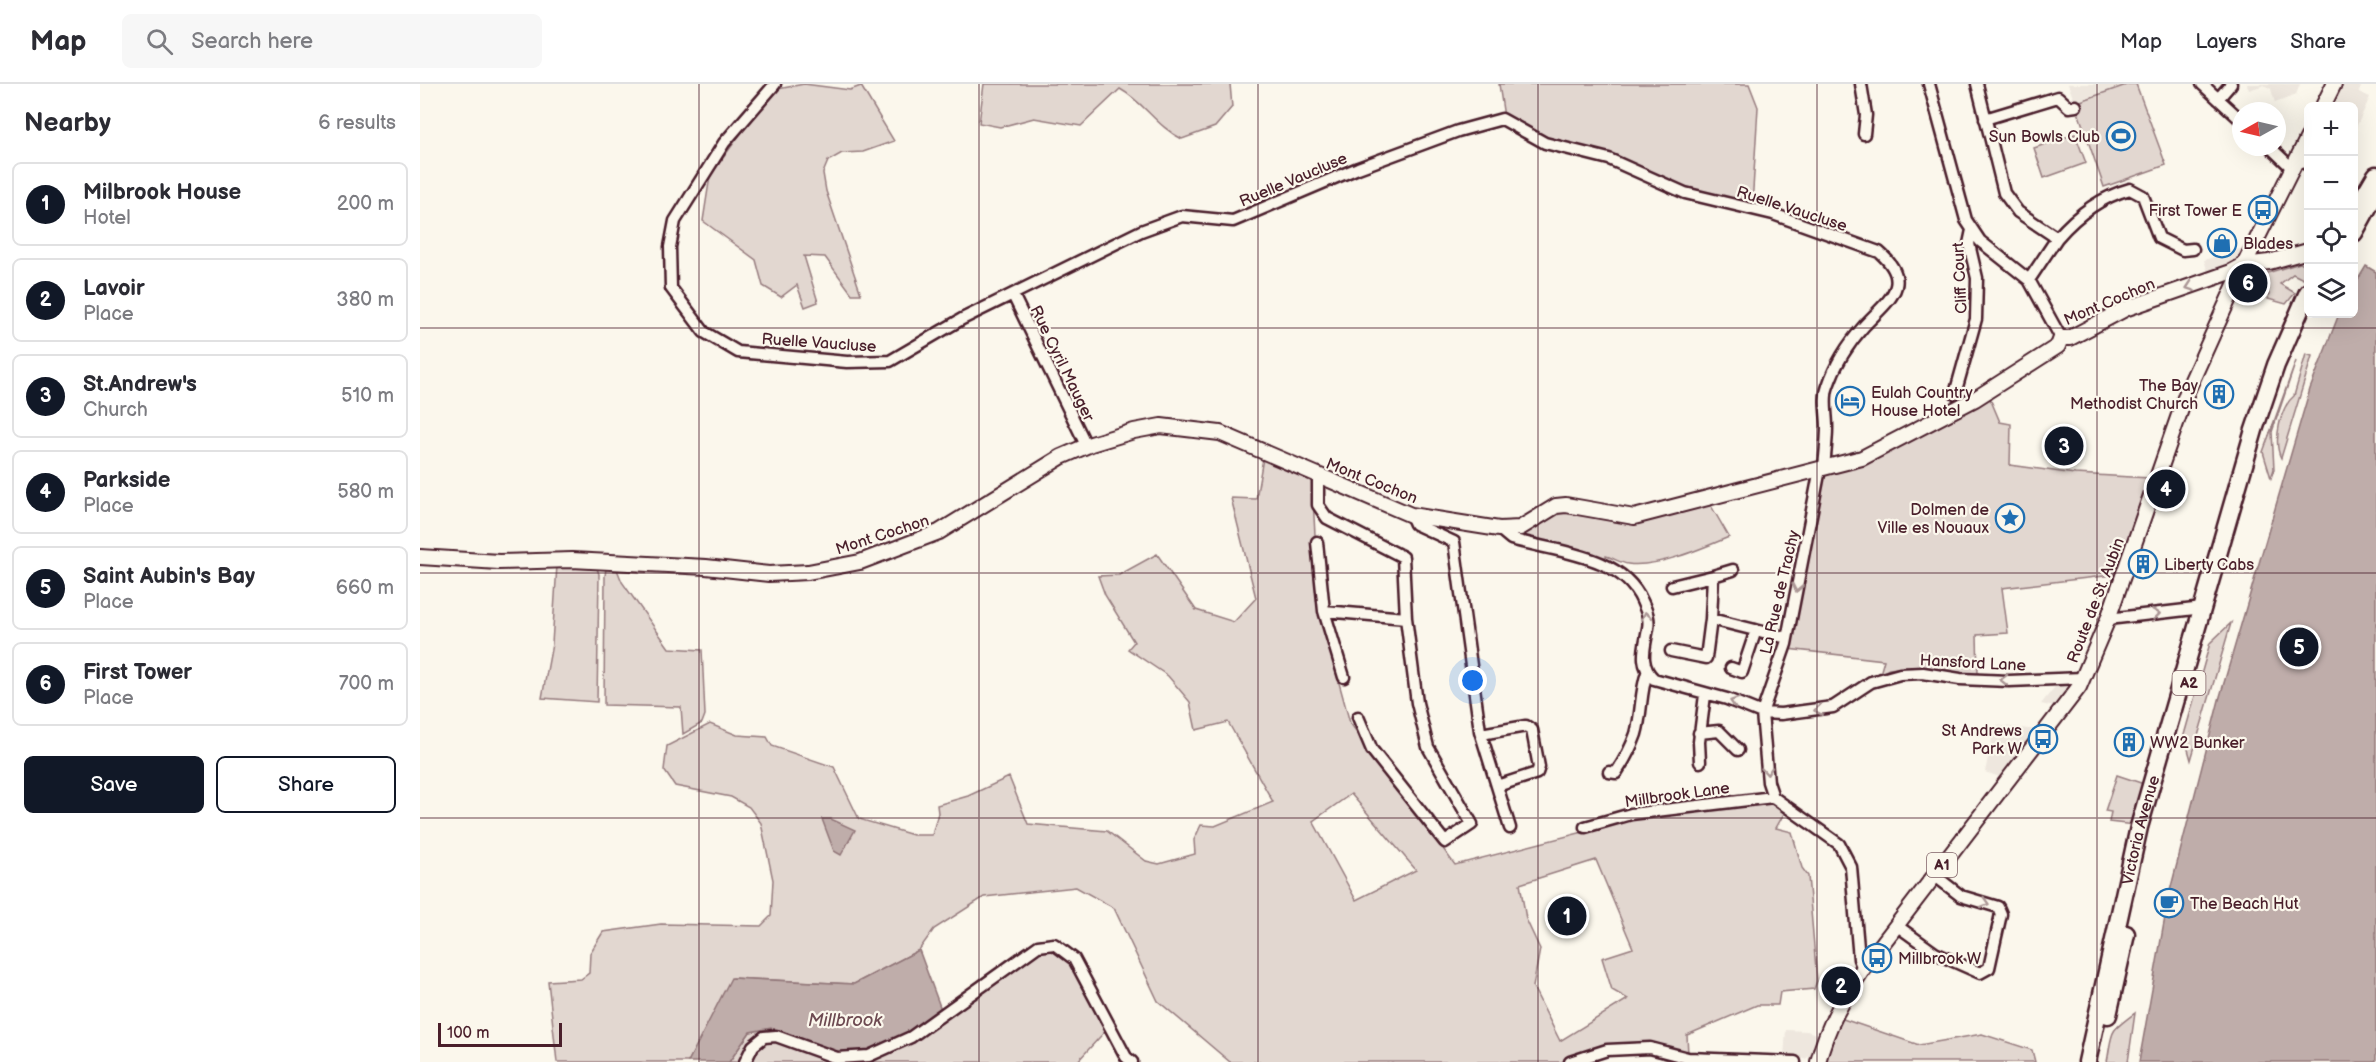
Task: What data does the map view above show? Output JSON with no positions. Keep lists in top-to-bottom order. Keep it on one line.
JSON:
{"streets":{"highway":["A2","Victoria Avenue"],"main road":["Mont Cochon","Route de St. Aubin","A1"],"street":["Ruelle Vaucluse","Cliff Court","Rue Cyril Mauger","La Rue de Trachy","Hansford Lane","Millbrook Lane"]},"crossings":[["Ruelle Vaucluse","Mont Cochon"],["Ruelle Vaucluse","Rue Cyril Mauger"],["Ruelle Vaucluse","La Rue de Trachy"],["Mont Cochon","Rue Cyril Mauger"],["Mont Cochon","La Rue de Trachy"],["Mont Cochon","Route de St. Aubin"],["La Rue de Trachy","Hansford Lane"],["La Rue de Trachy","Millbrook Lane"],["Route de St. Aubin","Hansford Lane"]],"one_way":["Hansford Lane"],"water":["Millbrook"],"places":{"sports":["Sun Bowls Club"],"bus stop":["First Tower E","St Andrews Park W","Millbrook W"],"shop":["Blades"],"building":["The Bay Methodist Church","Liberty Cabs","WW2 Bunker"],"hotel":["Eulah Country House Hotel"],"place":["Dolmen de Ville es Nouaux"],"cafe":["The Beach Hut"]},"scale_bar":"100 m","north":"left","page":{"header":"Map","search":"Search here","nav":["Map","Layers","Share"],"heading":["Nearby","6 results"],"map_buttons":["+","−"],"list":[{"mark":"1","name":"Milbrook House","note":"Hotel","value":"200 m"},{"mark":"2","name":"Lavoir","note":"Place","value":"380 m"},{"mark":"3","name":"St.Andrew's","note":"Church","value":"510 m"},{"mark":"4","name":"Parkside","note":"Place","value":"580 m"},{"mark":"5","name":"Saint Aubin's Bay","note":"Place","value":"660 m"},{"mark":"6","name":"First Tower","note":"Place","value":"700 m"}],"pins":["6","3","4","5","1","2"],"buttons":["Save","Share"],"scale":"100 m"}}
